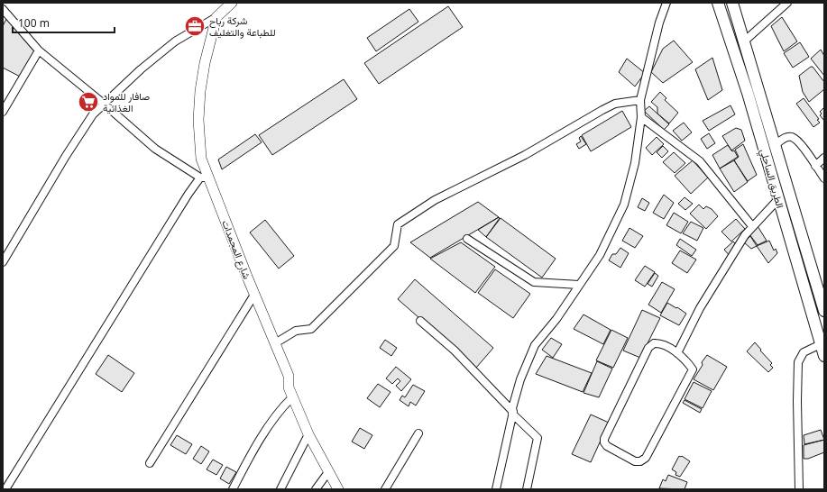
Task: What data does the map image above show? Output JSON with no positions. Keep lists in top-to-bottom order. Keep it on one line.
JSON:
{"streets":{"highway":["الطريق الساحلي"],"main road":["شارع المجمدات"]},"places":{"office":["شركة رباح للطباعة والتغليف"],"supermarket":["صافار للمواد الغذائية"]},"scale_bar":"100 m"}
